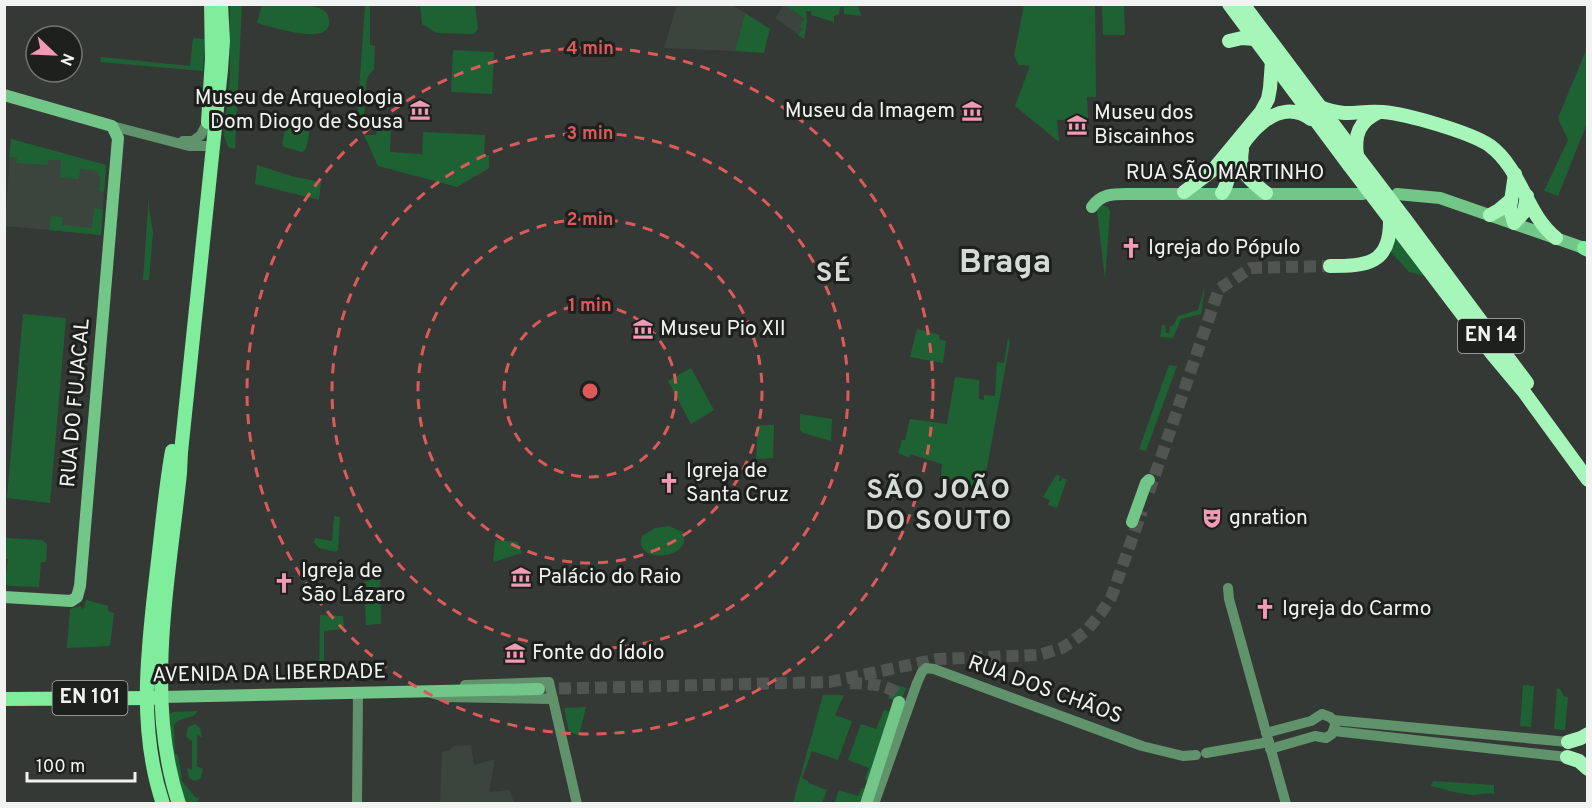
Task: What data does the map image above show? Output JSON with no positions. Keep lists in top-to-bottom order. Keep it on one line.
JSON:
{"streets":{"highway":["EN 14"],"main road":["RUA SÃO MARTINHO","RUA DO FUJACAL","AVENIDA DA LIBERDADE","EN 101"],"street":["RUA DOS CHÃOS"]},"crossings":[["AVENIDA DA LIBERDADE","EN 101"]],"districts":["Braga","SÉ","SÃO JOÃO DO SOUTO"],"places":{"museum":["Museu de Arqueologia Dom Diogo de Sousa","Museu da Imagem","Museu dos Biscainhos","Museu Pio XII","Palácio do Raio","Fonte do Ídolo"],"church":["Igreja do Pópulo","Igreja de Santa Cruz","Igreja de São Lázaro","Igreja do Carmo"],"theatre":["gnration"]},"scale_bar":"100 m","north":"bottom right","rings":["4 min","3 min","2 min","1 min"]}
